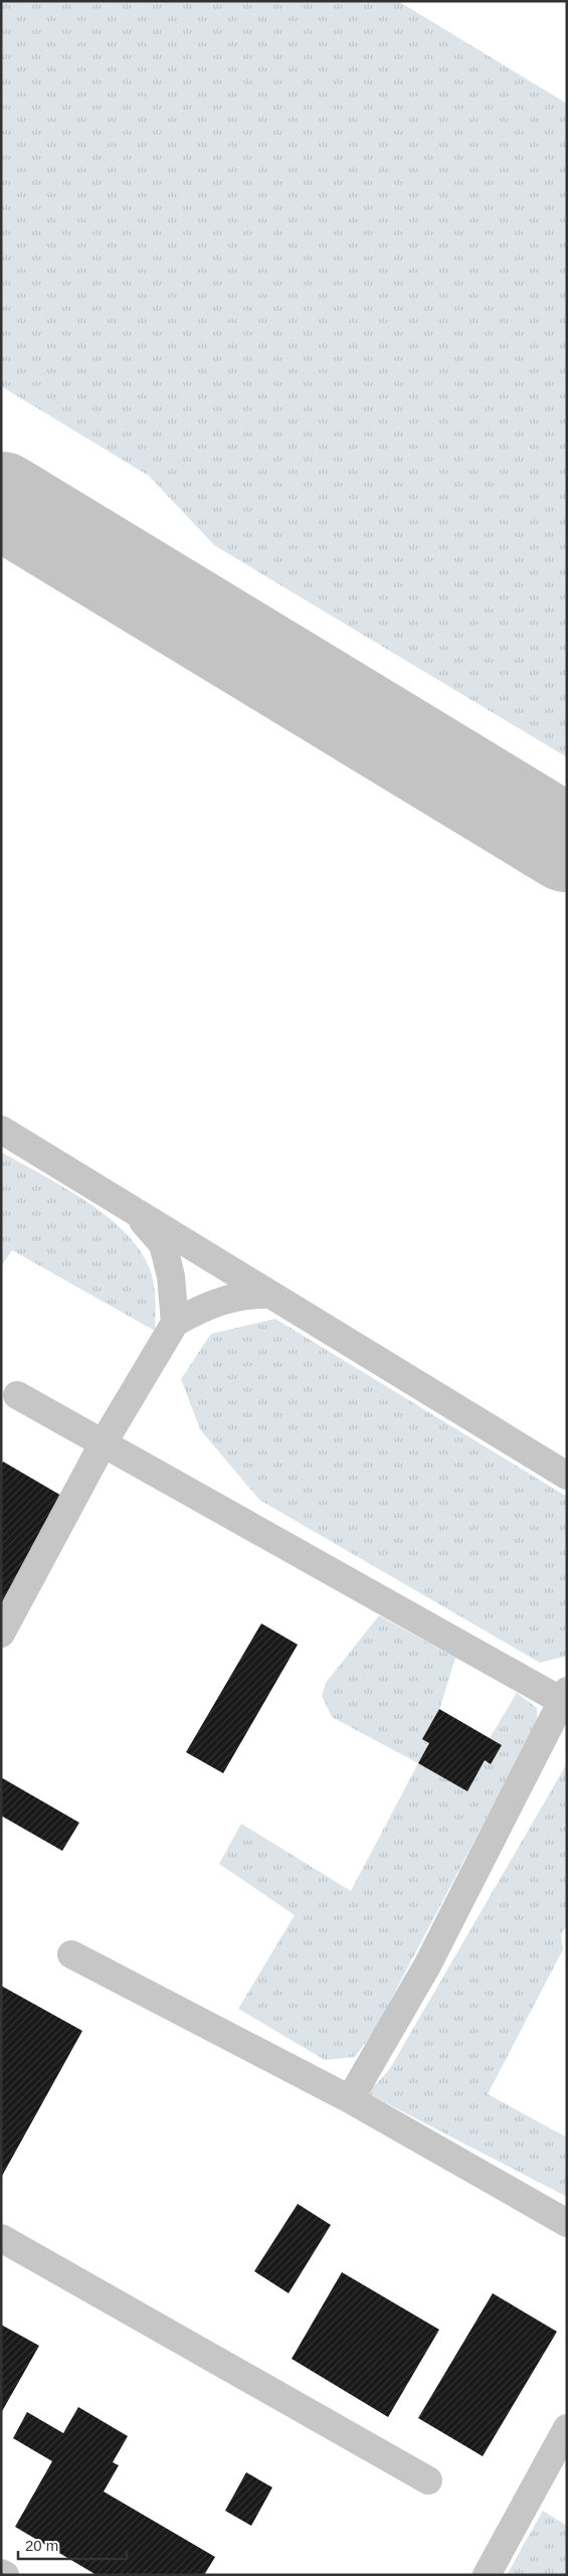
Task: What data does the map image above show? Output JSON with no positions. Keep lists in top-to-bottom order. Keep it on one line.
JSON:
{"scale_bar":"20 m"}
